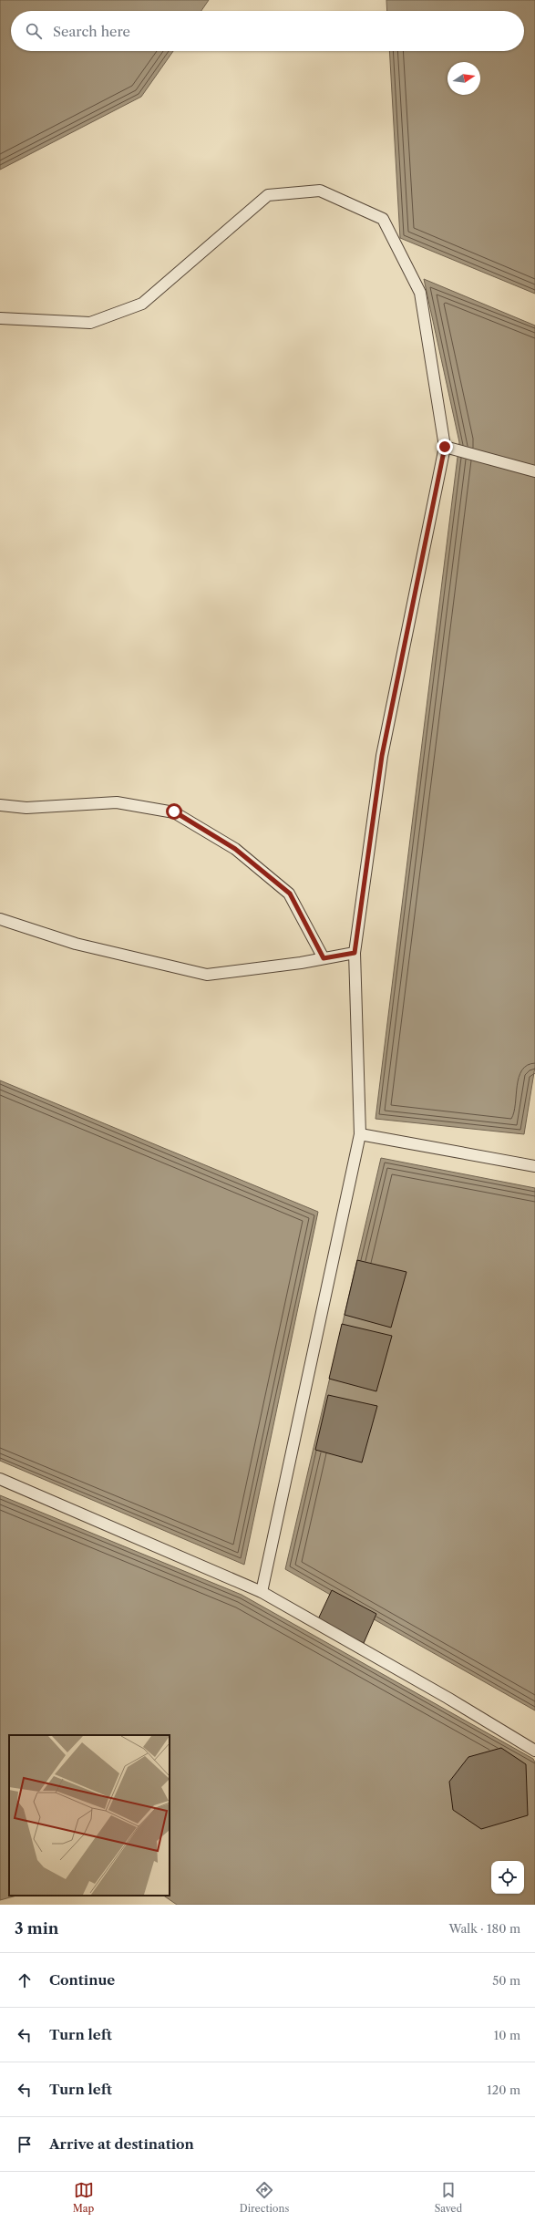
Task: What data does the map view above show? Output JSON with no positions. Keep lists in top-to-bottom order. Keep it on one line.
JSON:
{"north":"right","page":{"search":"Search here","heading":["3 min","Walk · 180 m"],"list":[["Continue","50 m"],["Turn left","10 m"],["Turn left","120 m"],"Arrive at destination"],"nav":["Map","Directions","Saved"]}}
